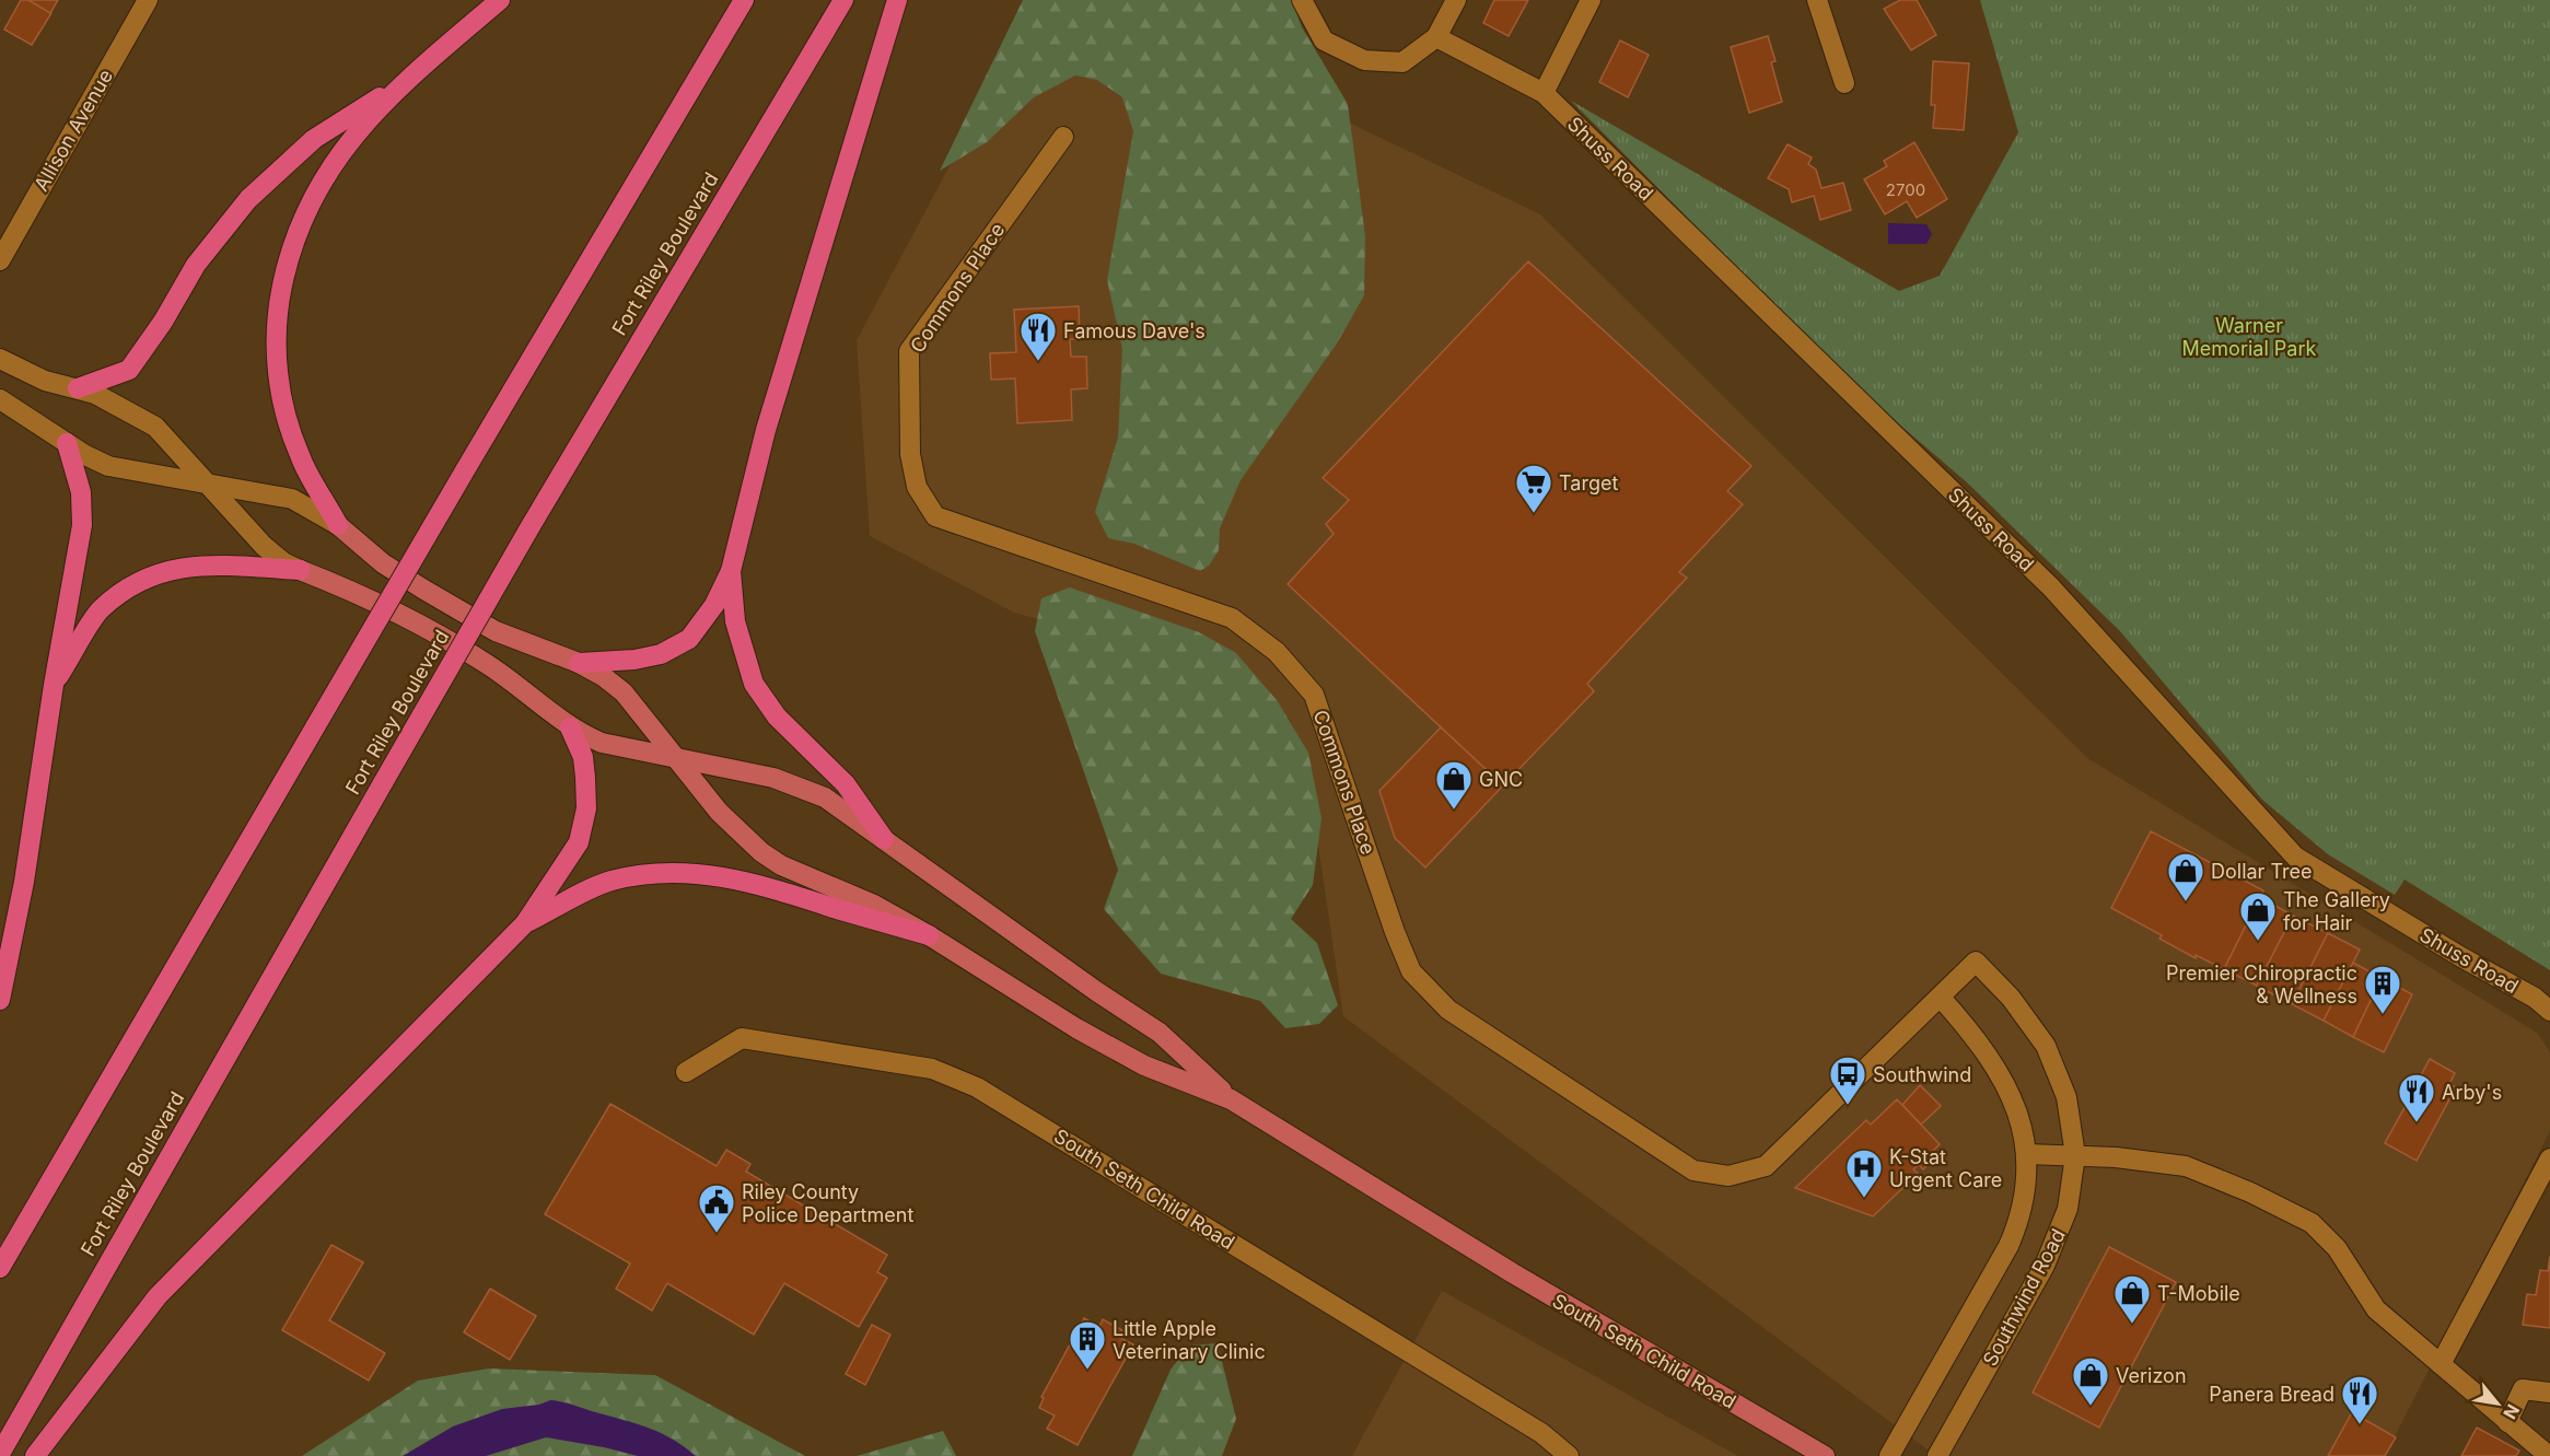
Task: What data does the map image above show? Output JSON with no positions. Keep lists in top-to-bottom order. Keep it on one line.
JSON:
{"streets":{"highway":["Fort Riley Boulevard"],"main road":["South Seth Child Road"],"street":["Allison Avenue","Shuss Road","Commons Place","Southwind Road"]},"crossings":[["Commons Place","Southwind Road"]],"parks":["Warner Memorial Park"],"places":{"restaurant":["Famous Dave's","Arby's","Panera Bread"],"supermarket":["Target"],"shop":["GNC","Dollar Tree","The Gallery for Hair","T-Mobile","Verizon"],"building":["Premier Chiropractic & Wellness","Little Apple Veterinary Clinic"],"bus stop":["Southwind"],"hospital":["K-Stat Urgent Care"],"public building":["Riley County Police Department"]},"house_numbers":["2700"],"north":"bottom right"}
